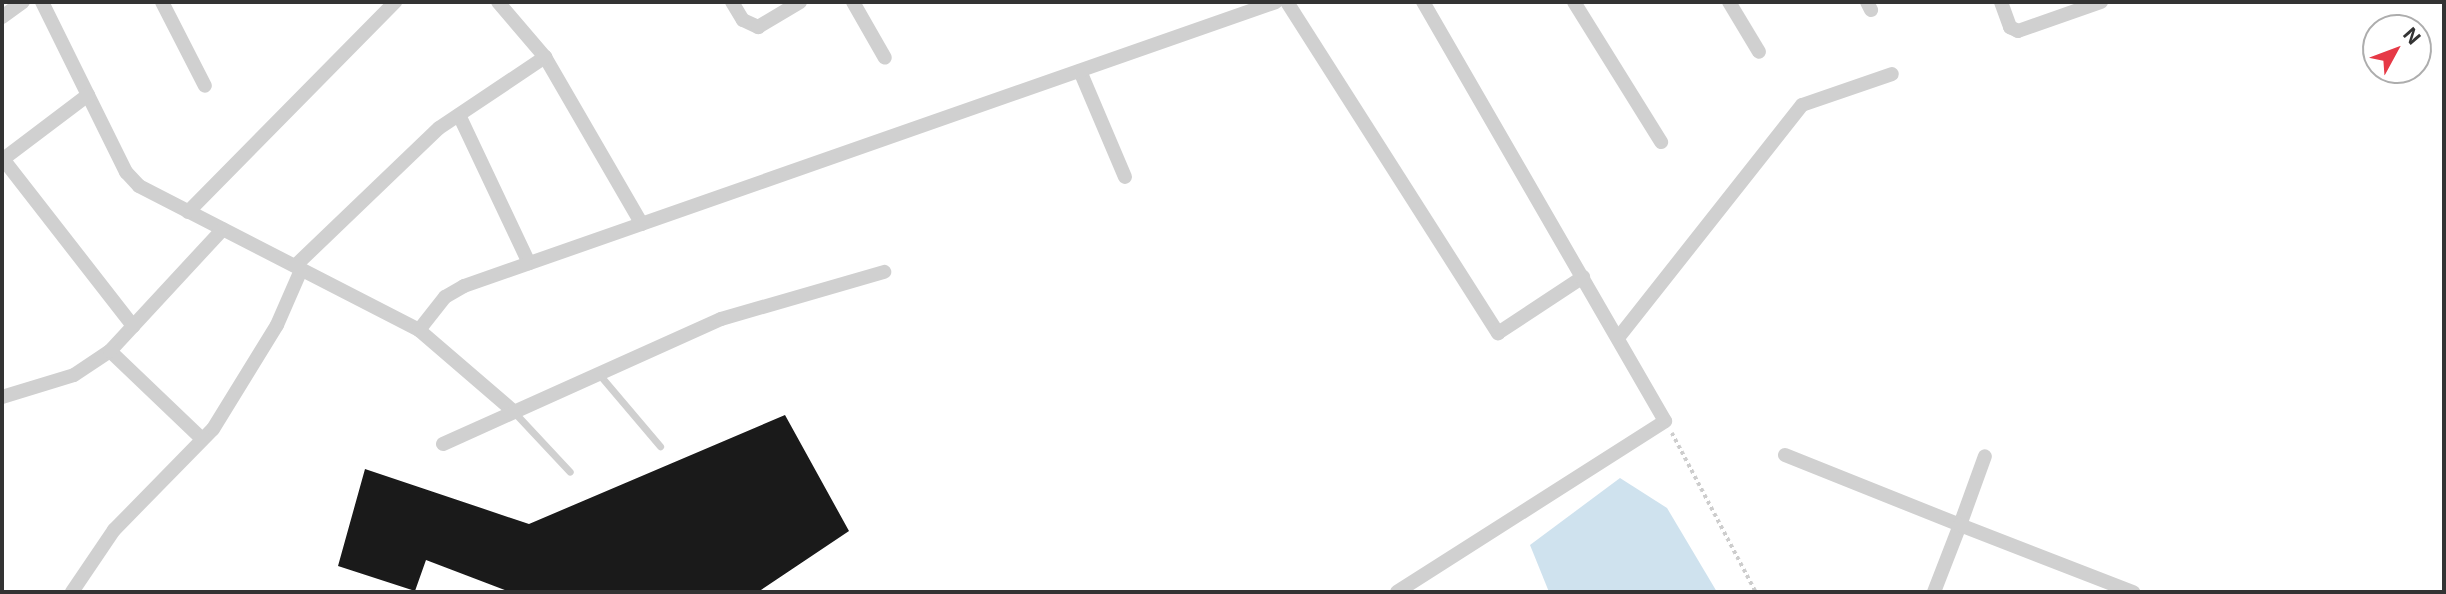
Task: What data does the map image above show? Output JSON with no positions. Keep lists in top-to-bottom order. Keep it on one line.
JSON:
{"north":"top right"}
